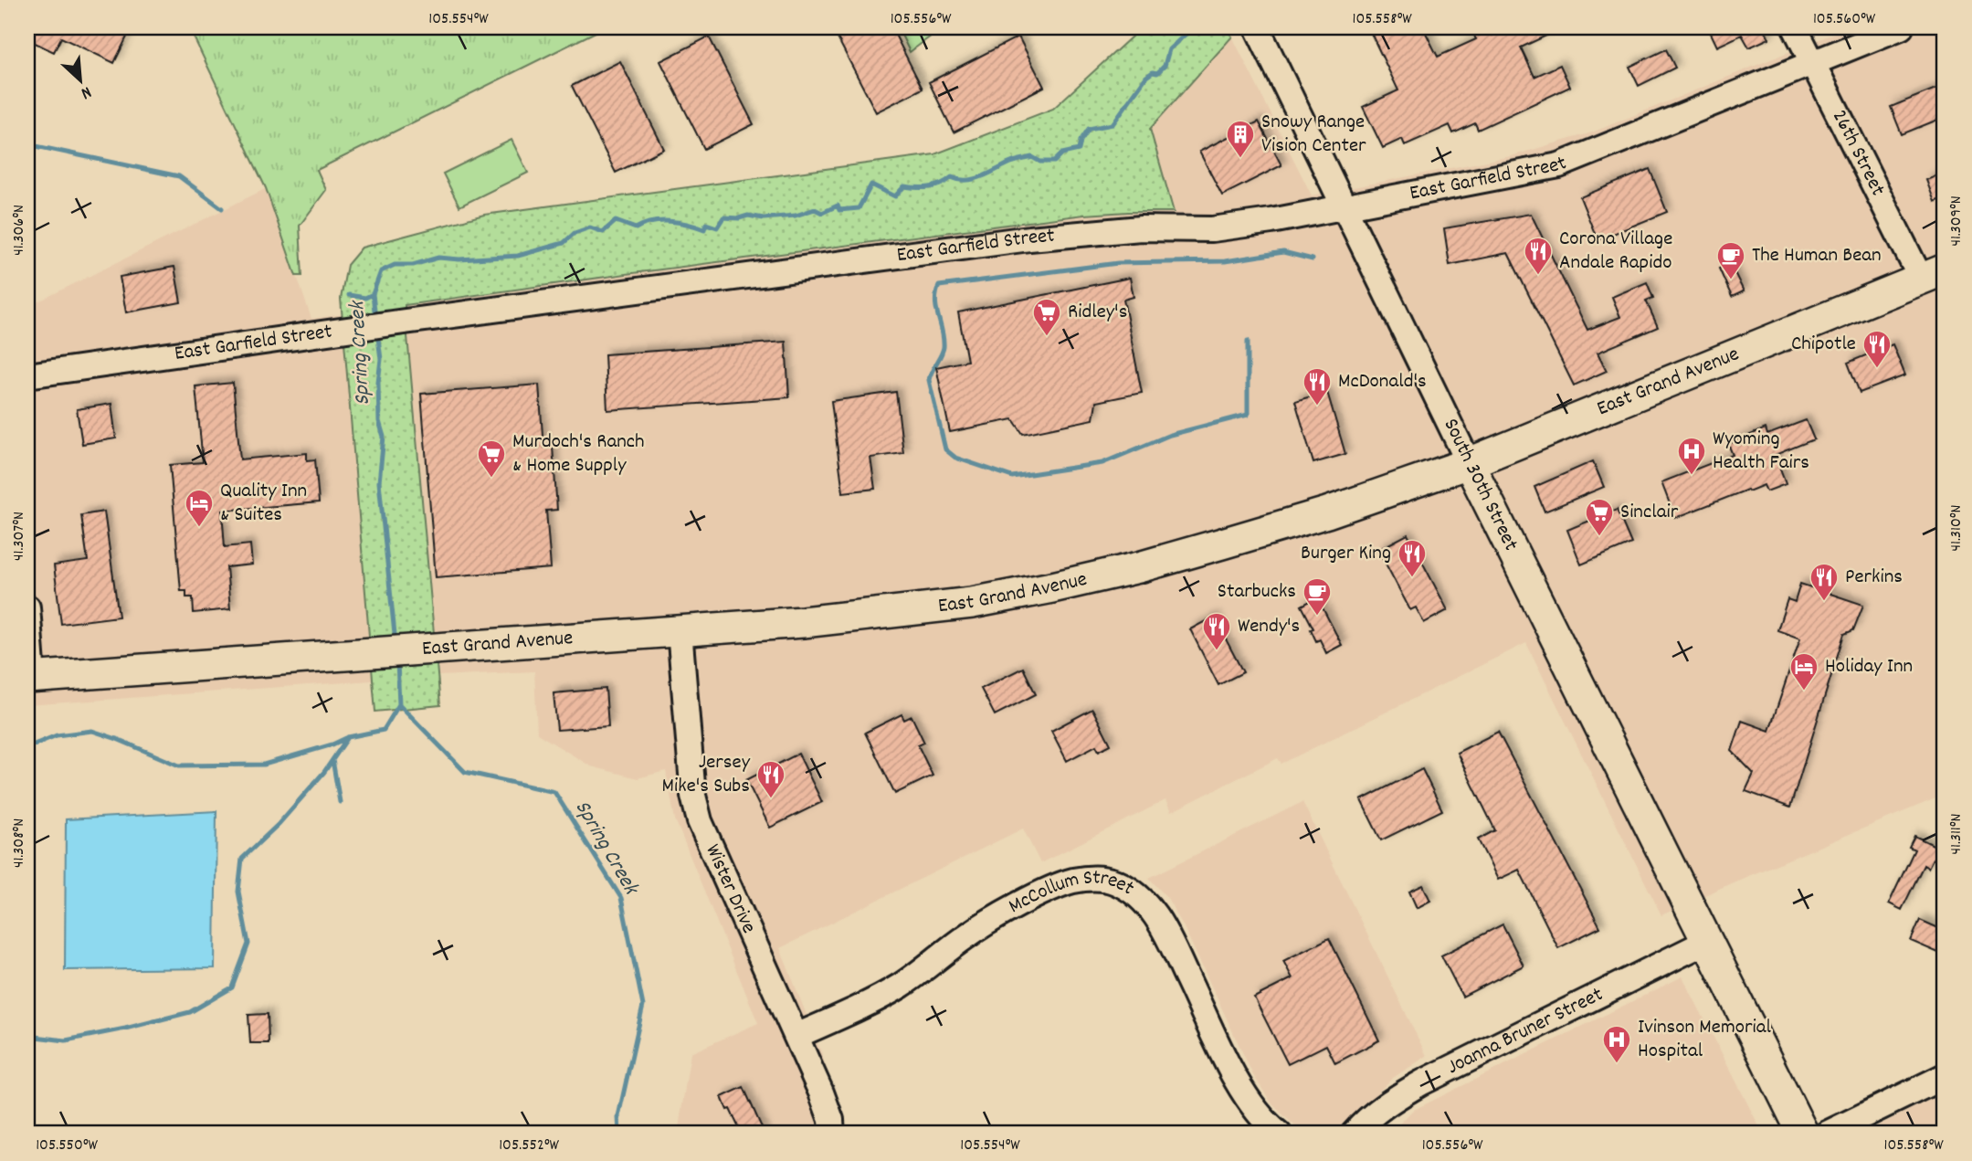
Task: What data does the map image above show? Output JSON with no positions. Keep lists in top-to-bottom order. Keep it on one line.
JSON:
{"streets":{"main road":["East Grand Avenue","South 30th Street"],"street":["26th Street","East Garfield Street","Wister Drive","McCollum Street","Joanna Bruner Street"]},"crossings":[["26th Street","East Garfield Street"],["26th Street","East Grand Avenue"],["East Garfield Street","South 30th Street"],["East Grand Avenue","South 30th Street"],["East Grand Avenue","Wister Drive"],["South 30th Street","Joanna Bruner Street"],["Wister Drive","McCollum Street"]],"water":["Spring Creek"],"places":{"building":["Snowy Range Vision Center"],"restaurant":["Corona Village Andale Rapido","Chipotle","McDonald's","Burger King","Perkins","Wendy's","Jersey Mike's Subs"],"cafe":["The Human Bean","Starbucks"],"supermarket":["Ridley's","Murdoch's Ranch & Home Supply","Sinclair"],"hospital":["Wyoming Health Fairs","Ivinson Memorial Hospital"],"hotel":["Quality Inn & Suites","Holiday Inn"]},"north":"bottom right","coordinates":["105.554°W","105.556°W","105.558°W","105.560°W","41.309°N","41.306°N","41.310°N","41.307°N","41.311°N","41.308°N","105.550°W","105.552°W"]}
